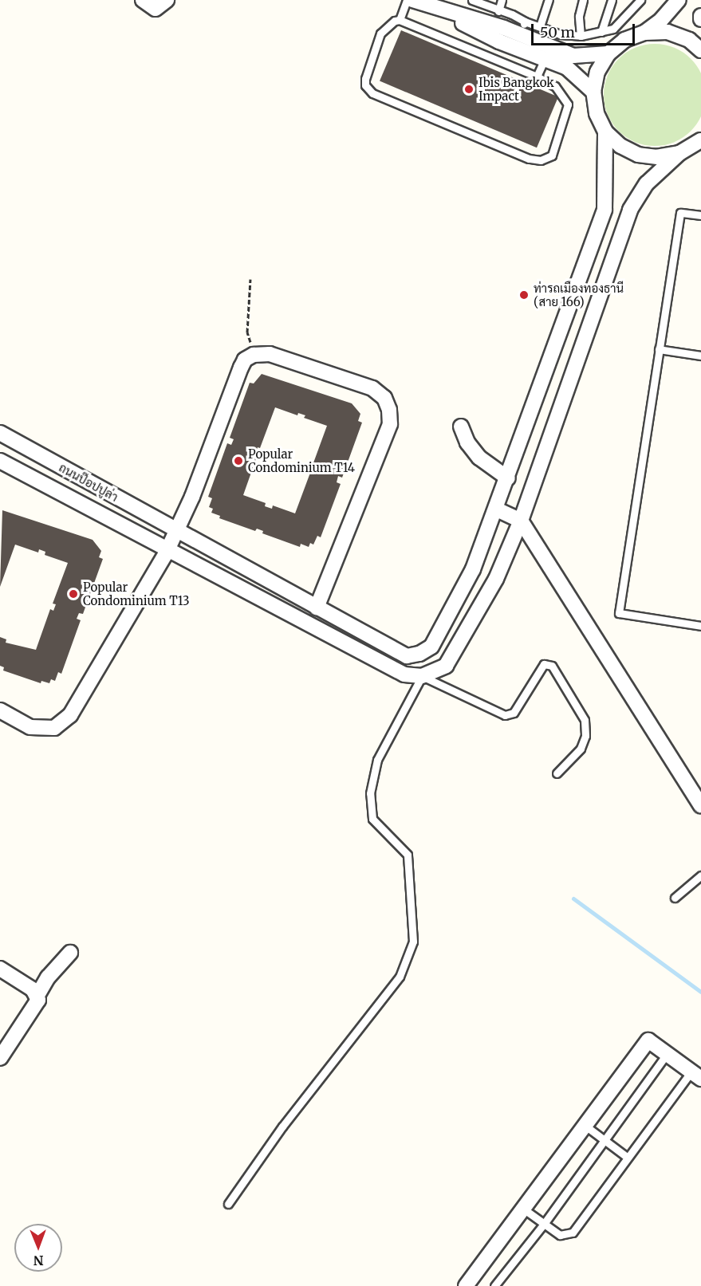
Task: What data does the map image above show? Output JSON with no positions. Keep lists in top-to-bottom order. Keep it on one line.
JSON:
{"streets":{"street":["ถนนป๊อปปูล่า"]},"places":["Ibis Bangkok Impact","ท่ารถเมืองทองธานี (สาย 166)","Popular Condominium T14","Popular Condominium T13"],"scale_bar":"50 m","north":"bottom"}
